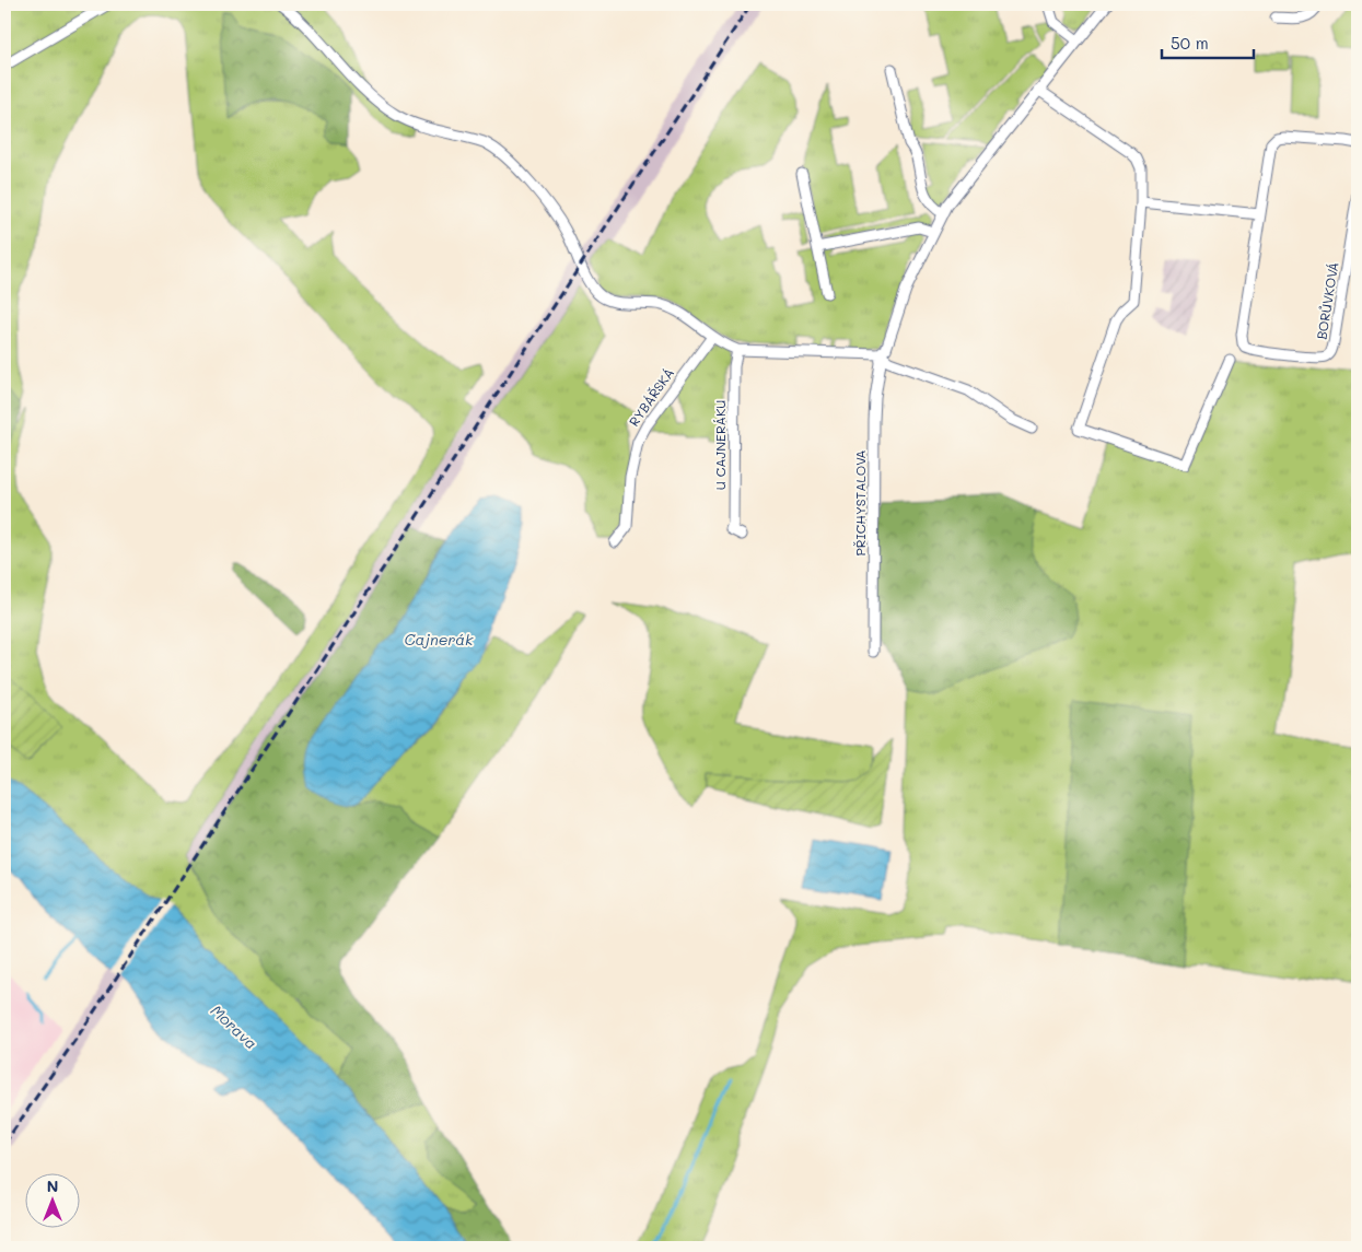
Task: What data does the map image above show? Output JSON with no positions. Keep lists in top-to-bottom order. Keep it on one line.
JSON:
{"streets":{"street":["BORŮVKOVÁ","RYBÁŘSKÁ","U CAJNERÁKU","PŘICHYSTALOVA"]},"water":["Cajnerák","Morava"],"scale_bar":"50 m","north":"top"}
